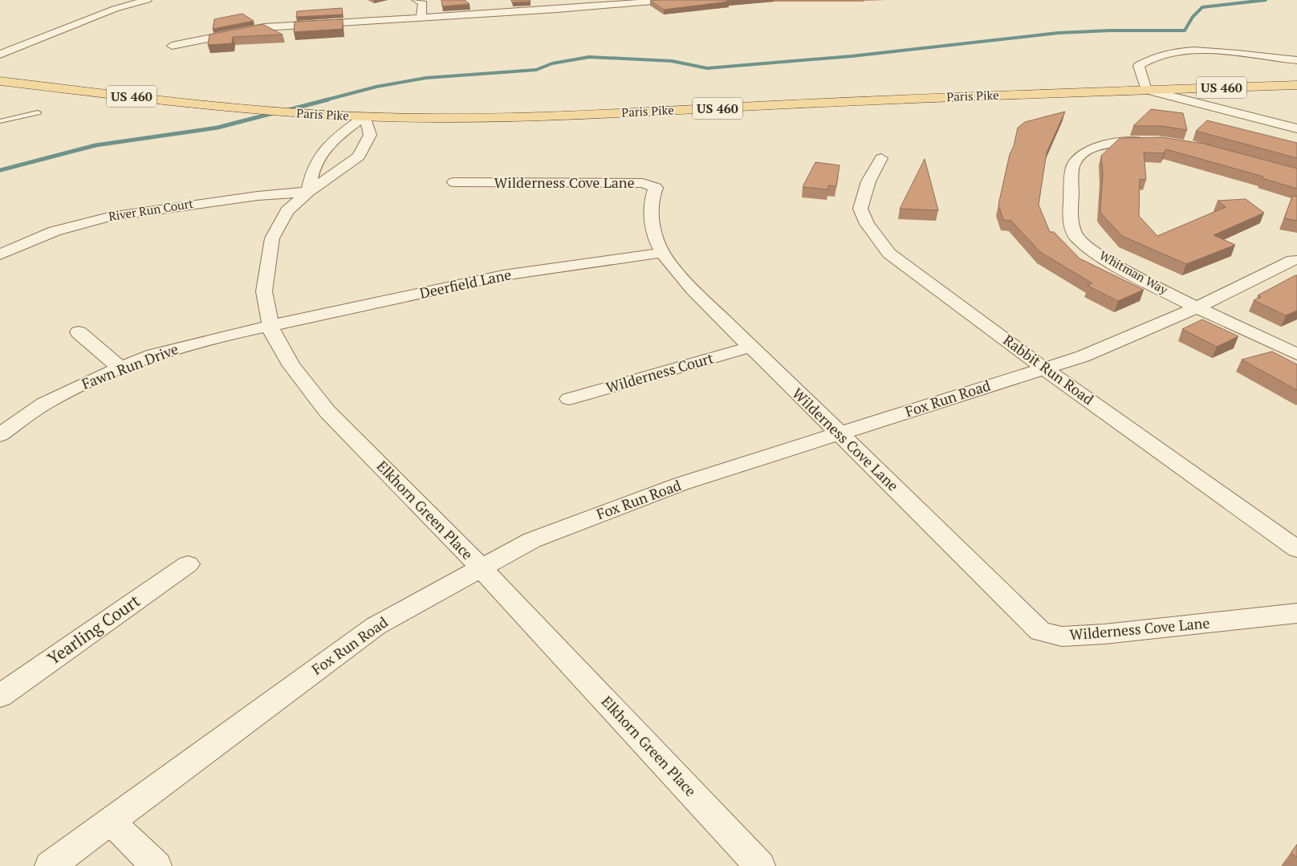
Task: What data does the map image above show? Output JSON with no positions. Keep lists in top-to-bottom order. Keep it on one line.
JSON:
{"streets":{"main road":["US 460","Paris Pike"],"street":["Wilderness Cove Lane","River Run Court","Whitman Way","Deerfield Lane","Fawn Run Drive","Rabbit Run Road","Wilderness Court","Fox Run Road","Elkhorn Green Place","Yearling Court"]},"crossings":[["Paris Pike","Elkhorn Green Place"],["Wilderness Cove Lane","Deerfield Lane"],["Wilderness Cove Lane","Wilderness Court"],["Wilderness Cove Lane","Fox Run Road"],["River Run Court","Elkhorn Green Place"],["Whitman Way","Fox Run Road"],["Deerfield Lane","Fawn Run Drive"],["Deerfield Lane","Elkhorn Green Place"],["Fawn Run Drive","Elkhorn Green Place"],["Rabbit Run Road","Fox Run Road"],["Fox Run Road","Elkhorn Green Place"]]}
